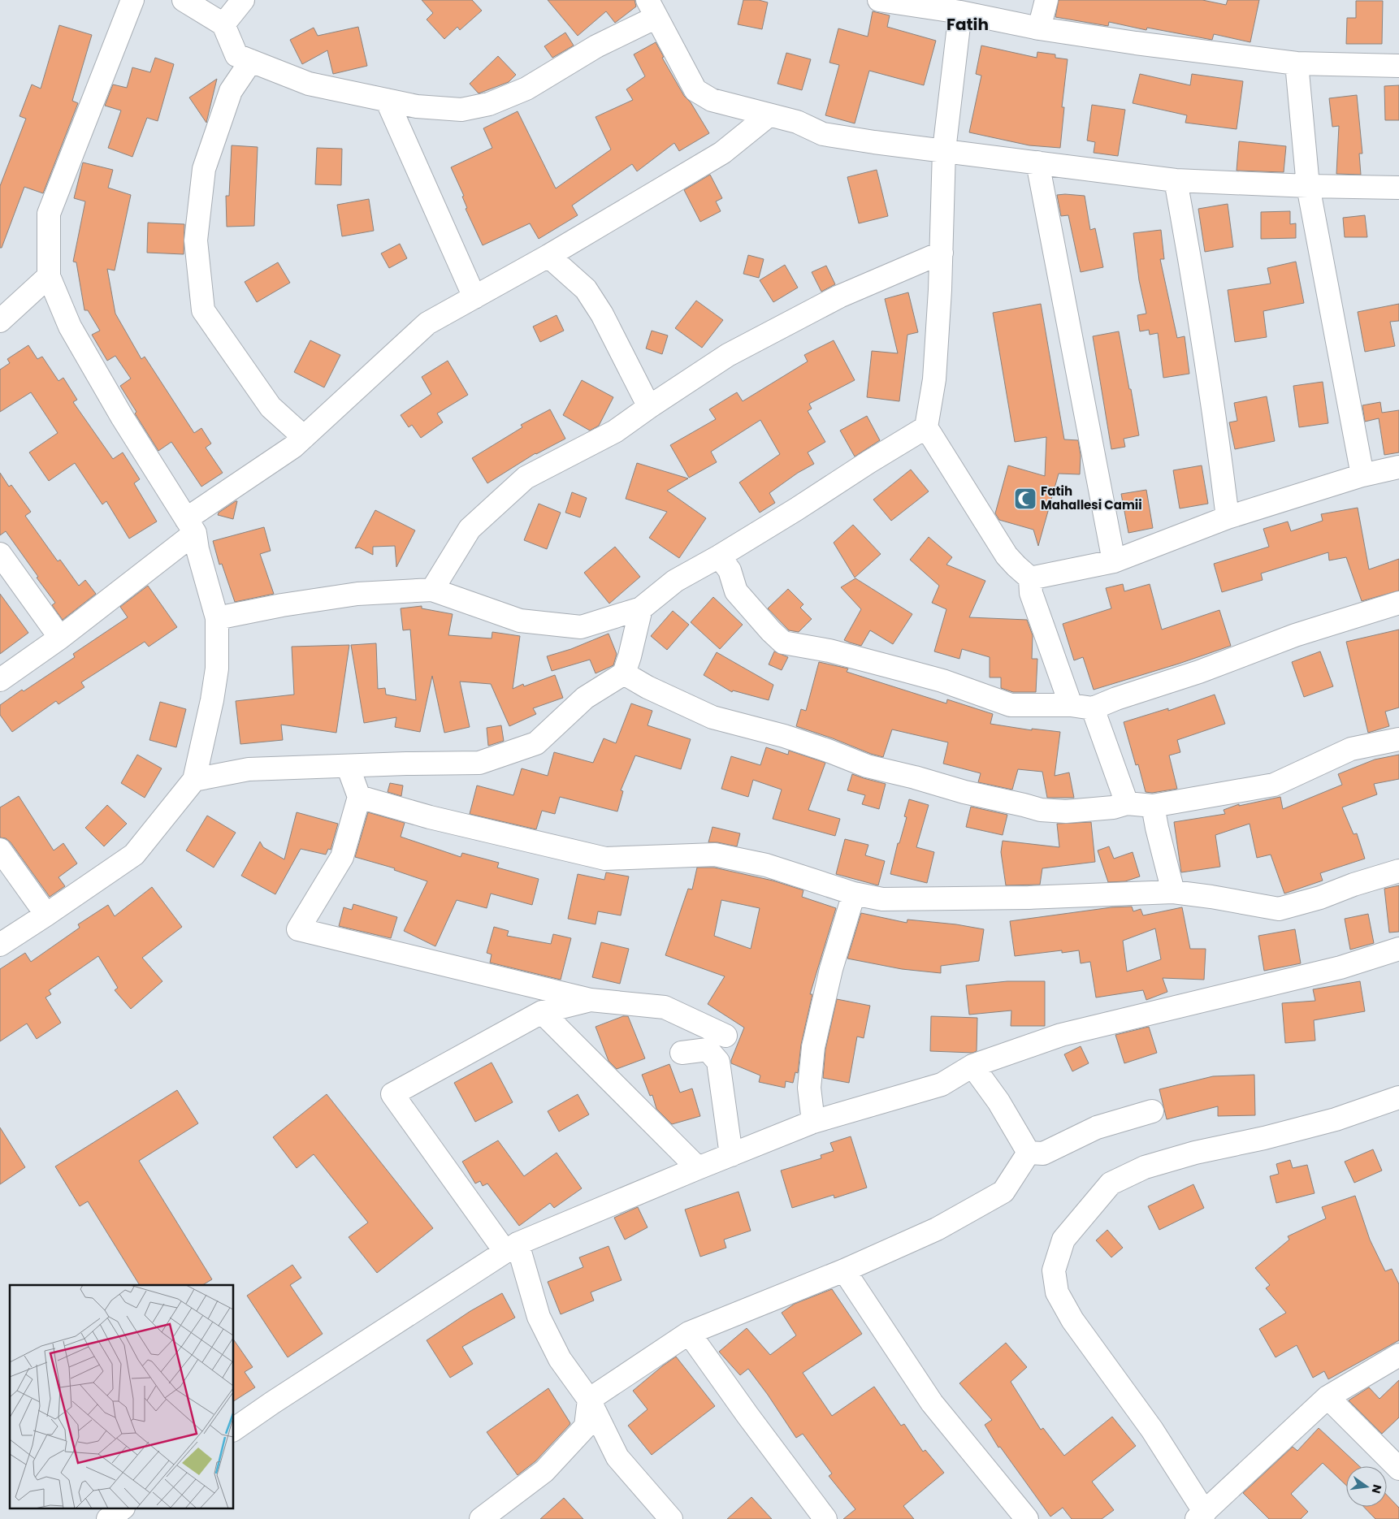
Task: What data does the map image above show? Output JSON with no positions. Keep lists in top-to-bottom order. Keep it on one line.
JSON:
{"districts":["Fatih"],"places":{"mosque":["Fatih Mahallesi Camii"]},"north":"right"}
